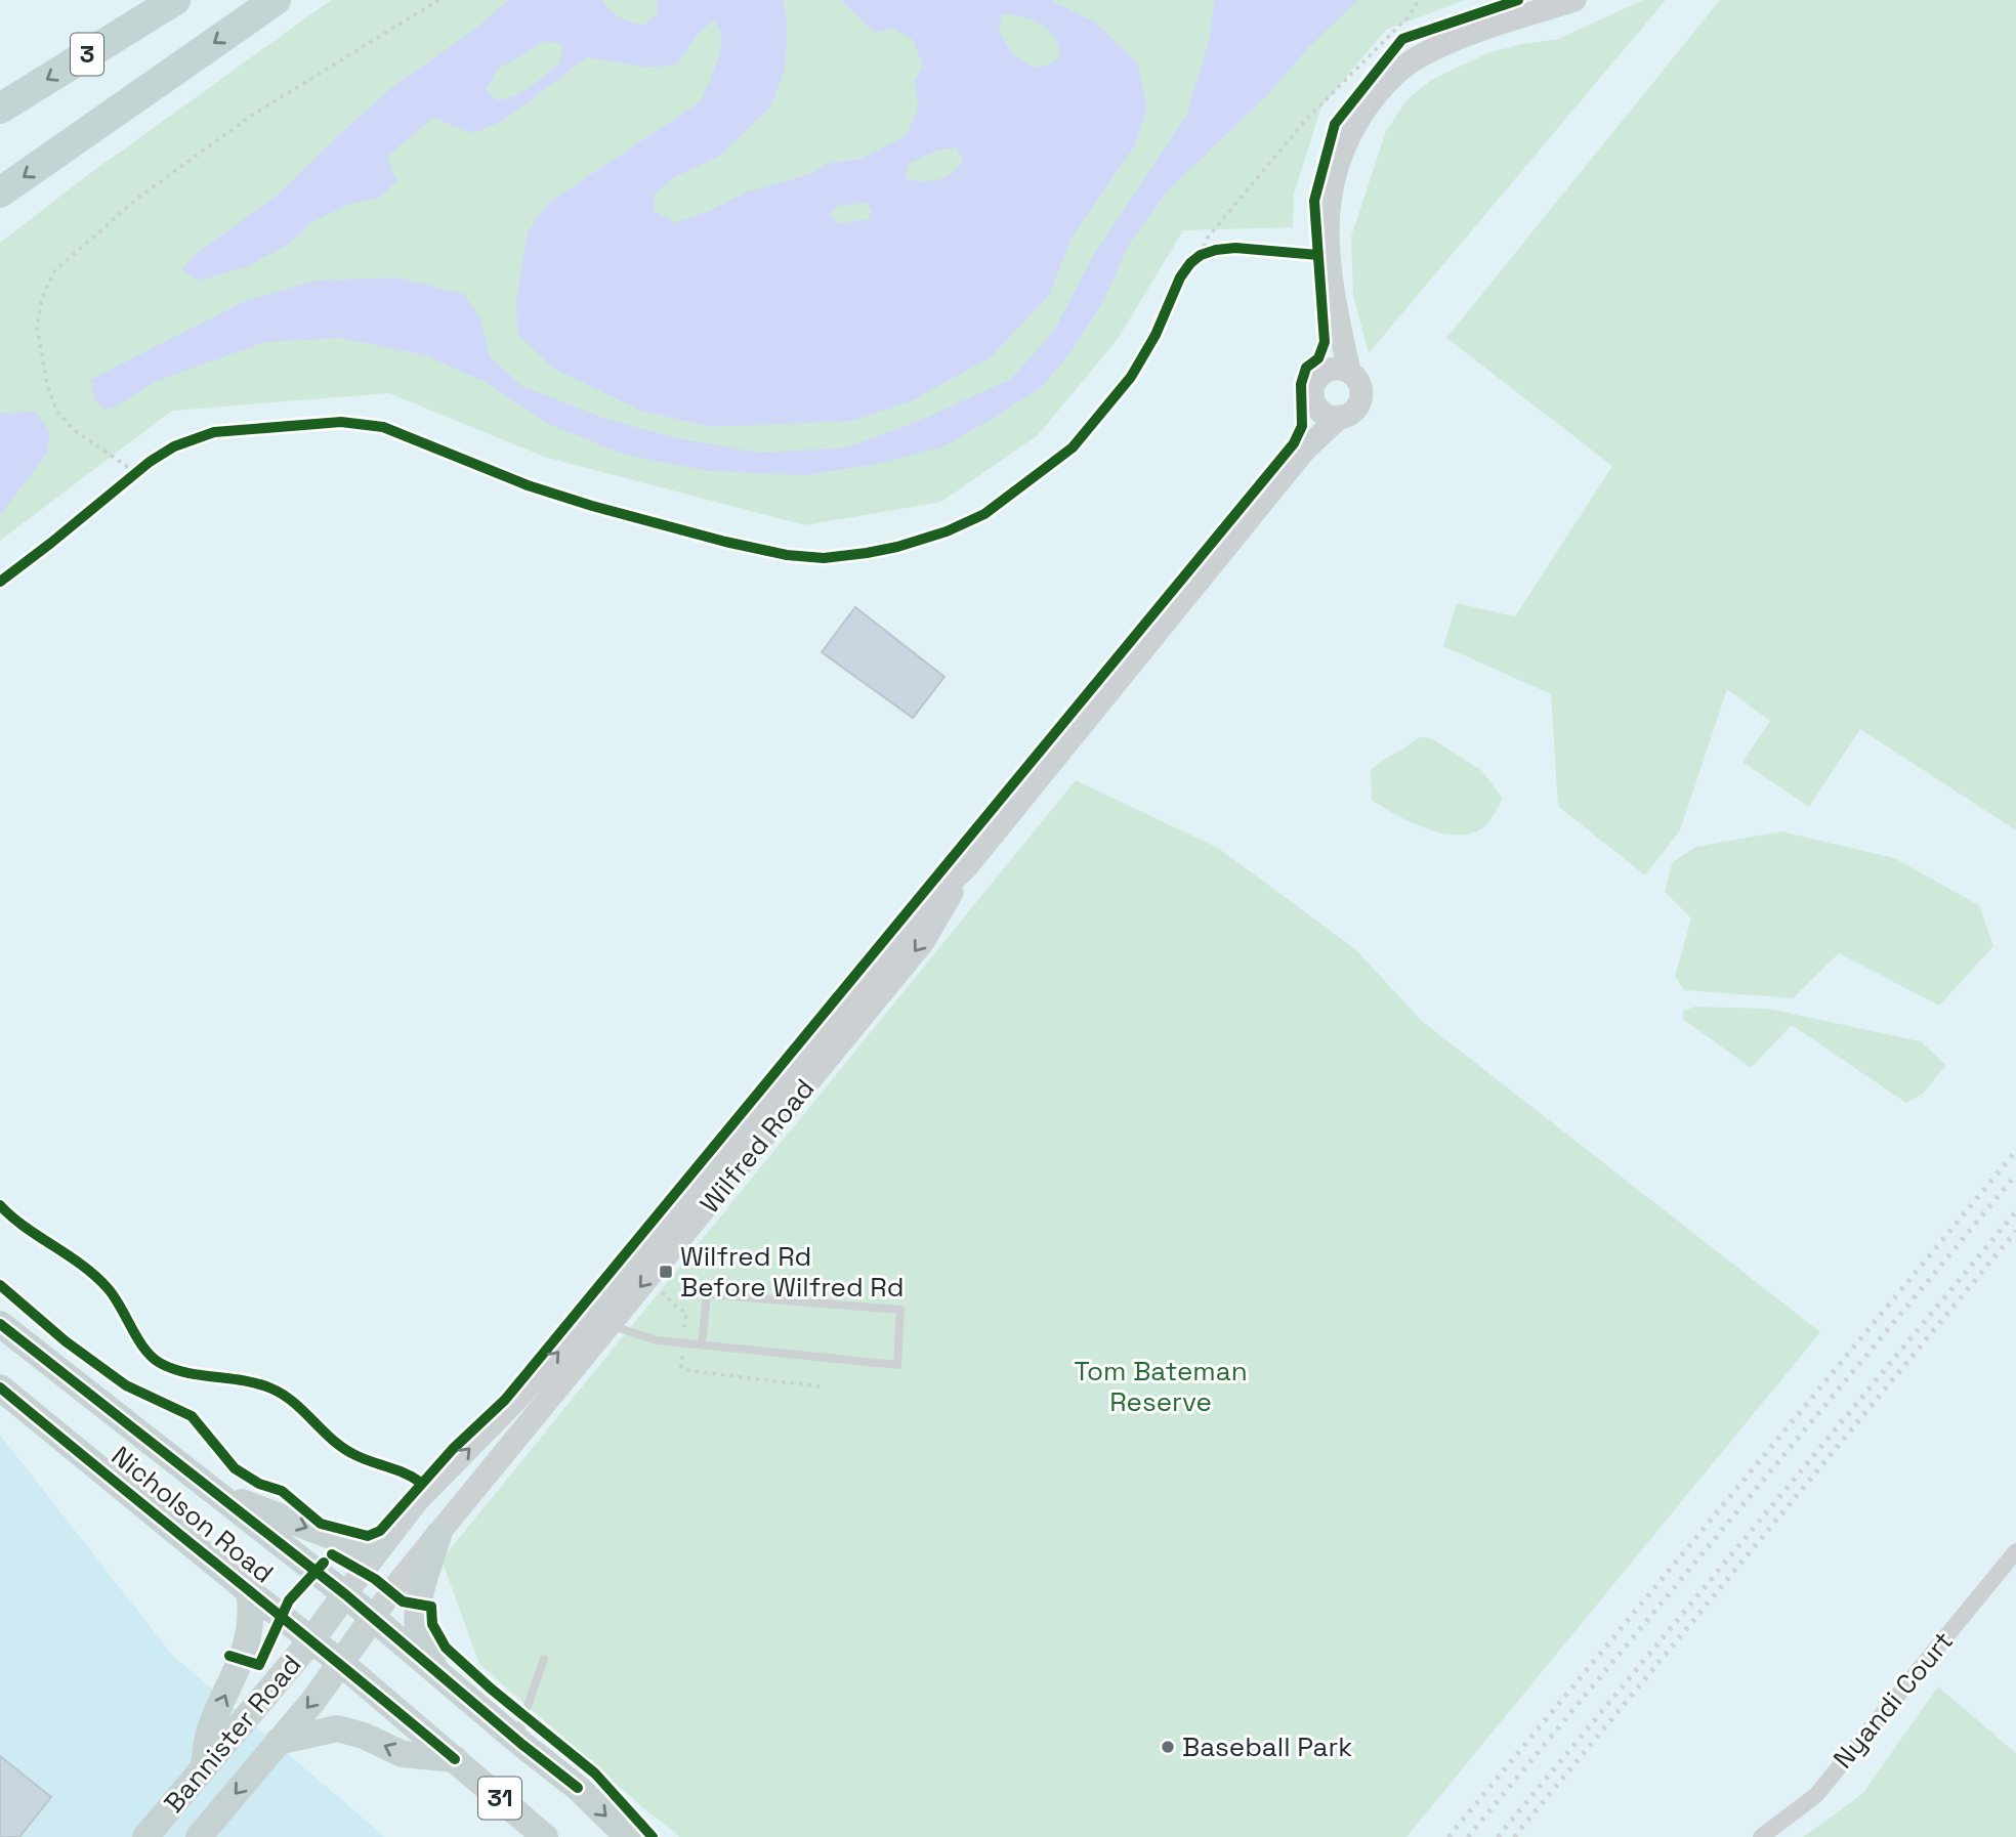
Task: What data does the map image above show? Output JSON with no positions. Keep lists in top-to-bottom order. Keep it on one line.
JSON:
{"streets":{"highway":["3"],"main road":["Wilfred Road","Nicholson Road","Bannister Road","31"],"street":["Nyandi Court"]},"crossings":[["Wilfred Road","Nicholson Road"],["Wilfred Road","Bannister Road"],["Nicholson Road","Bannister Road"]],"parks":["Tom Bateman Reserve"],"places":{"transit":["Wilfred Rd Before Wilfred Rd"],"other":["Baseball Park"]}}
